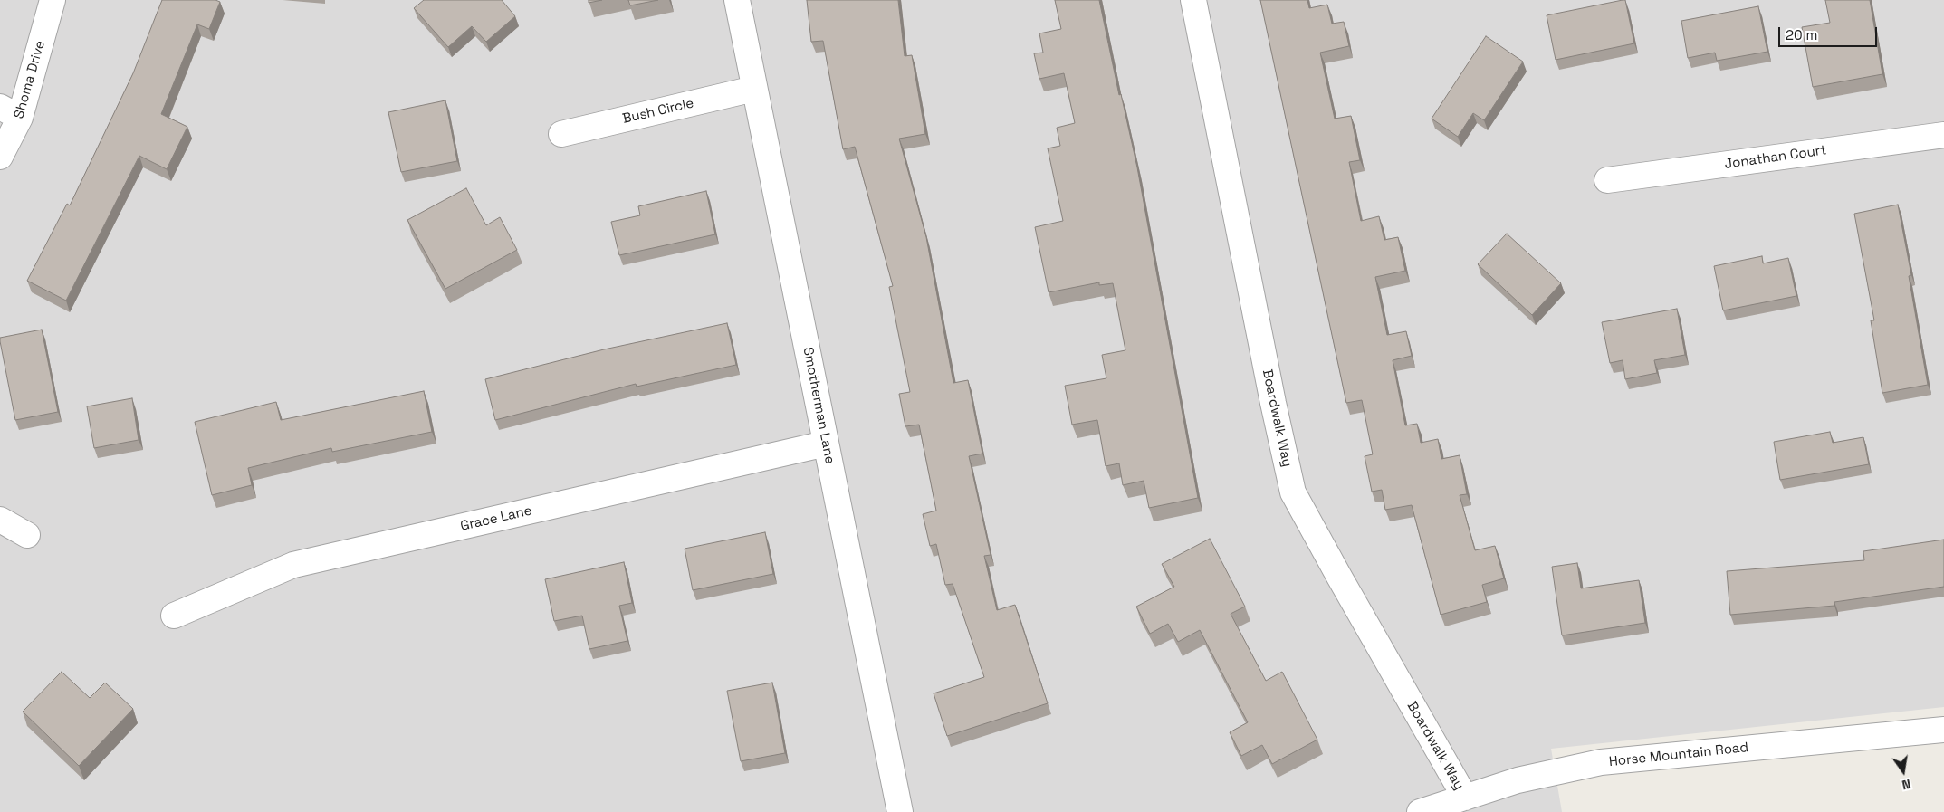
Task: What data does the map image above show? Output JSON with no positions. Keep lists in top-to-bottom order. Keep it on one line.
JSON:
{"streets":{"street":["Shoma Drive","Bush Circle","Jonathan Court","Smotherman Lane","Boardwalk Way","Grace Lane","Horse Mountain Road"]},"crossings":[["Bush Circle","Smotherman Lane"],["Smotherman Lane","Grace Lane"],["Boardwalk Way","Horse Mountain Road"]],"scale_bar":"20 m","north":"bottom"}
